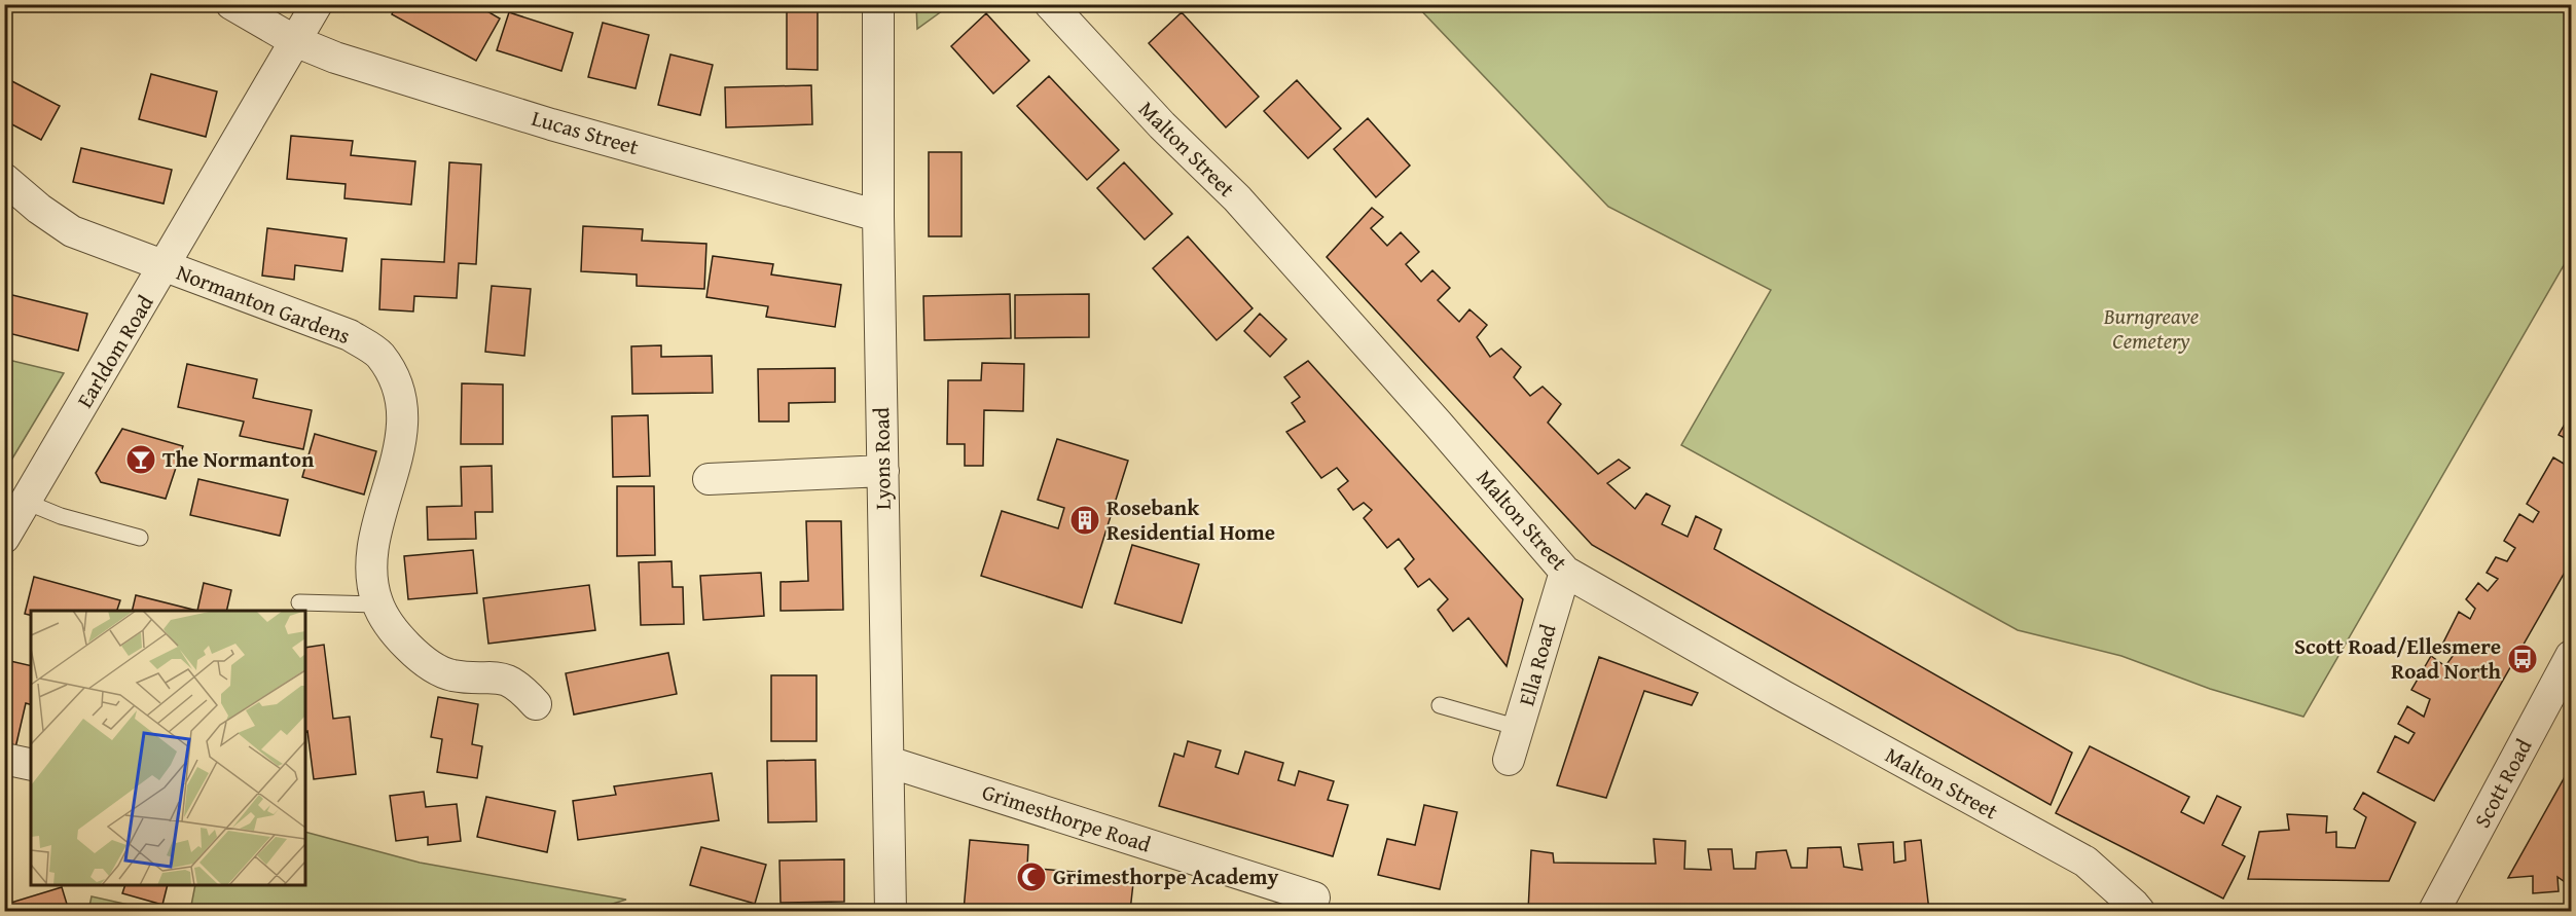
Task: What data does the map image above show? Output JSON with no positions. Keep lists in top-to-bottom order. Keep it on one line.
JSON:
{"streets":{"street":["Lucas Street","Malton Street","Normanton Gardens","Earldom Road","Lyons Road","Ella Road","Scott Road","Grimesthorpe Road"]},"crossings":[["Lucas Street","Earldom Road"],["Lucas Street","Lyons Road"],["Malton Street","Ella Road"],["Normanton Gardens","Earldom Road"],["Lyons Road","Grimesthorpe Road"]],"parks":["Burngreave Cemetery"],"places":{"bar":["The Normanton"],"building":["Rosebank Residential Home"],"bus stop":["Scott Road/Ellesmere Road North"],"mosque":["Grimesthorpe Academy"]}}
